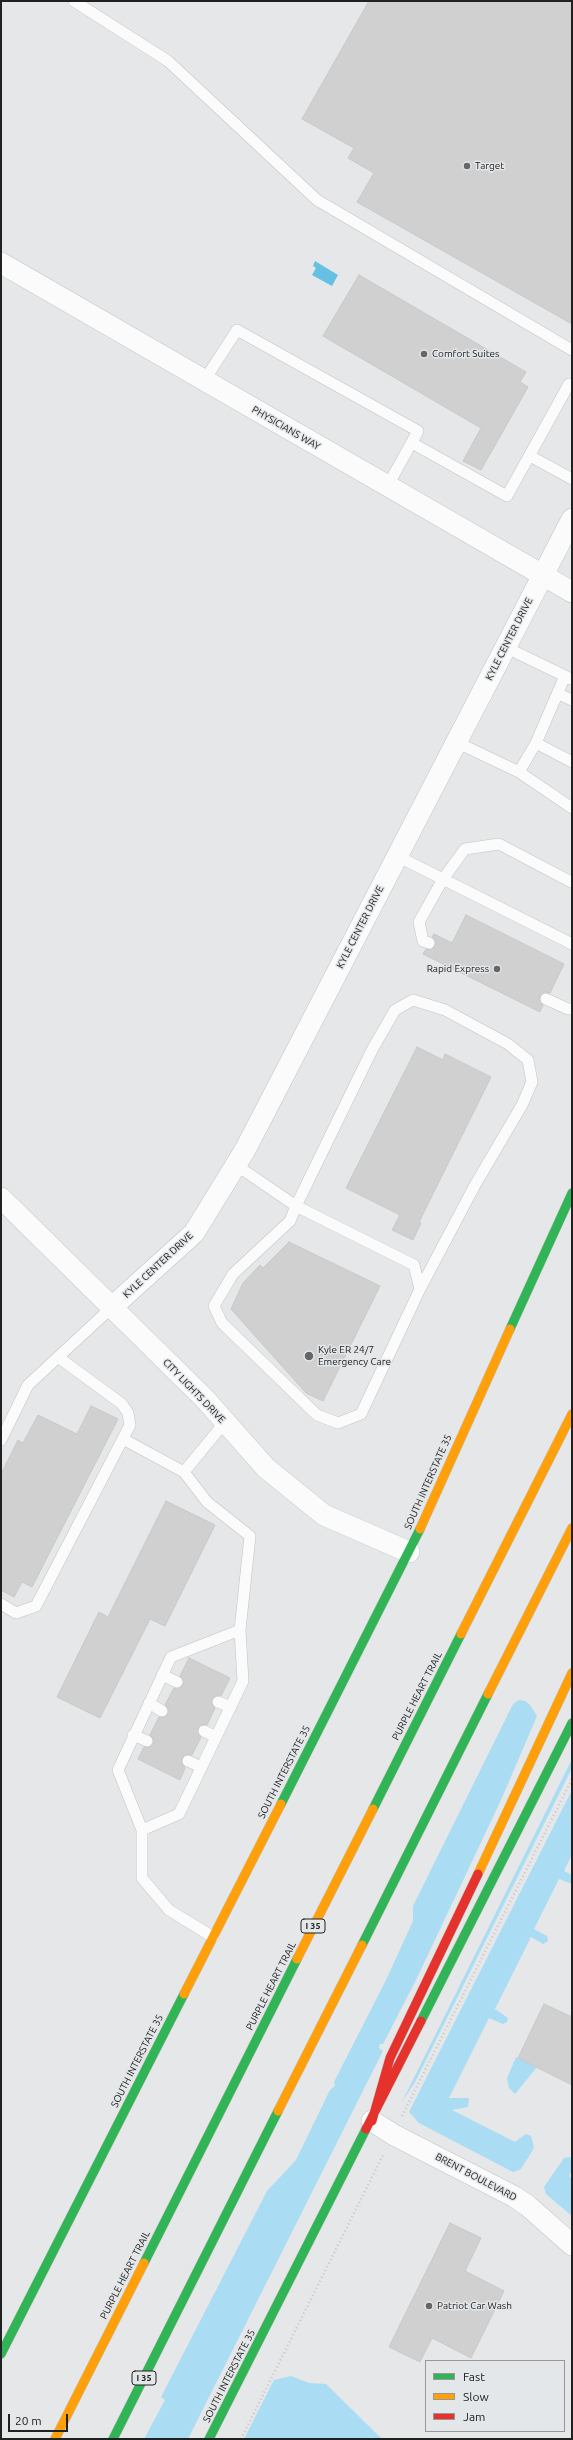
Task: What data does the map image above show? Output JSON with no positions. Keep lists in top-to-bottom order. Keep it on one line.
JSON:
{"streets":{"main road":["SOUTH INTERSTATE 35","PURPLE HEART TRAIL","I 35"],"street":["PHYSICIANS WAY","KYLE CENTER DRIVE","CITY LIGHTS DRIVE","BRENT BOULEVARD"]},"crossings":[["PHYSICIANS WAY","KYLE CENTER DRIVE"],["KYLE CENTER DRIVE","CITY LIGHTS DRIVE"],["CITY LIGHTS DRIVE","SOUTH INTERSTATE 35"],["SOUTH INTERSTATE 35","BRENT BOULEVARD"]],"places":["Target","Comfort Suites","Rapid Express","Kyle ER 24/7 Emergency Care","Patriot Car Wash"],"legend":["Fast","Slow","Jam"],"scale_bar":"20 m"}
